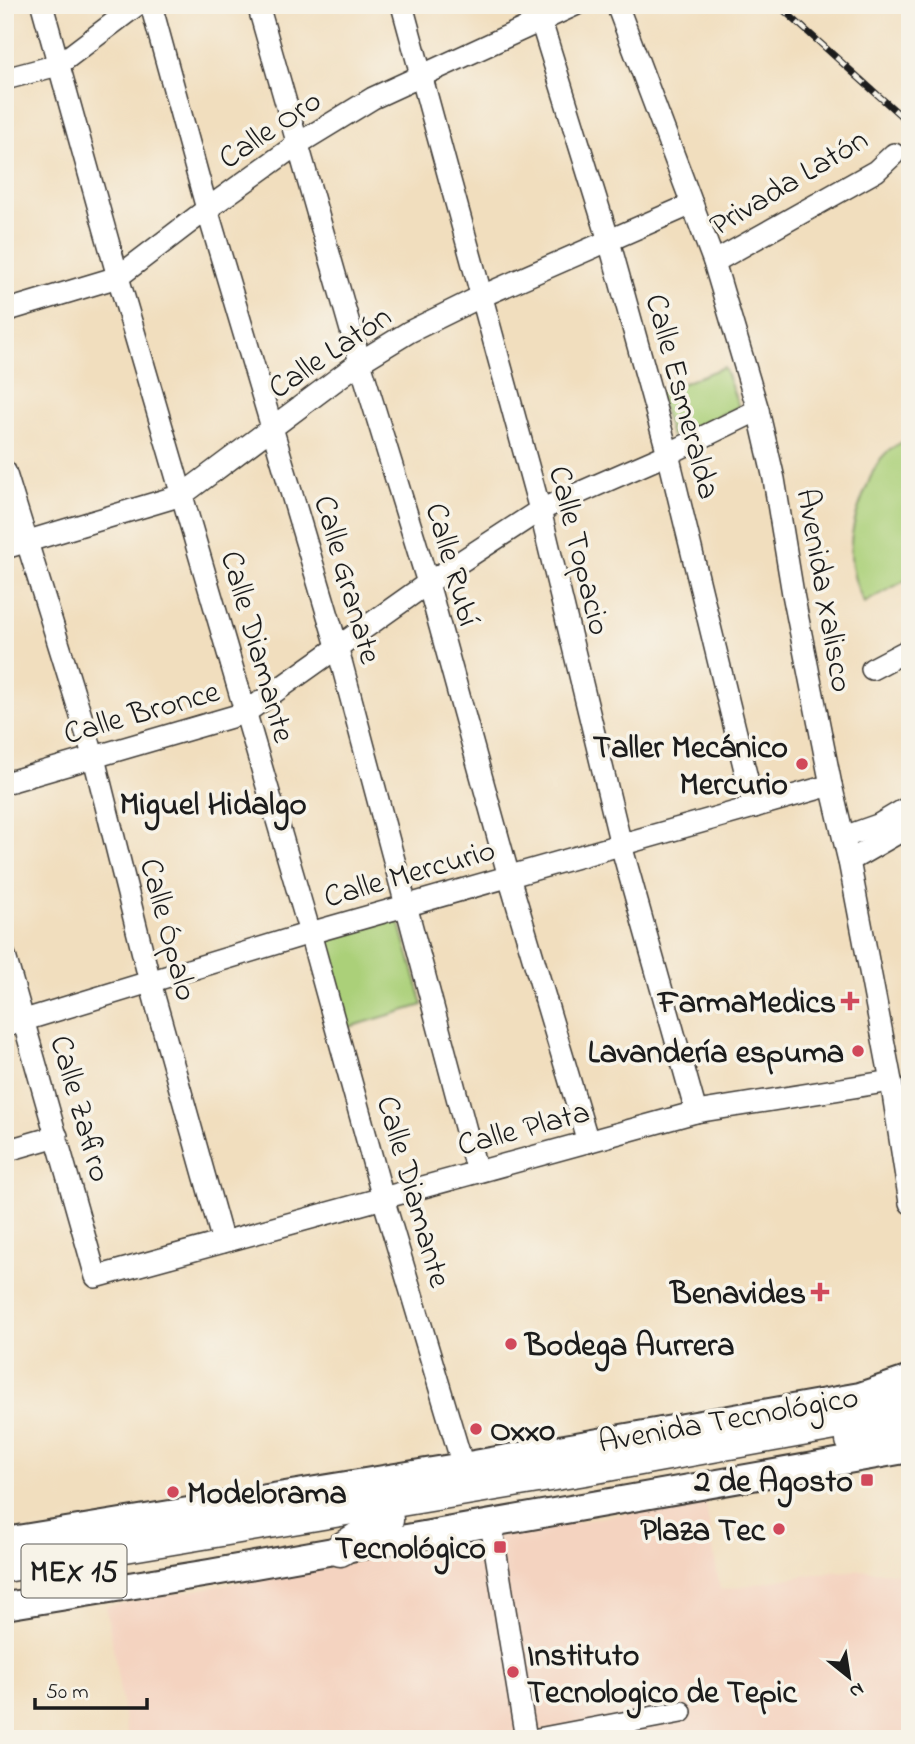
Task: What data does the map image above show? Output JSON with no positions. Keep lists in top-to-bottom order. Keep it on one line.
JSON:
{"streets":{"highway":["Avenida Tecnológico","MEX 15"],"street":["Calle Oro","Privada Latón","Calle Latón","Calle Esmeralda","Calle Topacio","Calle Rubí","Calle Granate","Avenida Xalisco","Calle Diamante","Calle Bronce","Calle Mercurio","Calle Ópalo","Calle Zafiro","Calle Plata"]},"crossings":[["Calle Oro","Calle Esmeralda"],["Calle Oro","Calle Topacio"],["Calle Oro","Calle Rubí"],["Calle Oro","Calle Granate"],["Calle Oro","Calle Diamante"],["Privada Latón","Avenida Xalisco"],["Calle Latón","Calle Esmeralda"],["Calle Latón","Calle Topacio"],["Calle Latón","Calle Rubí"],["Calle Latón","Calle Granate"],["Calle Latón","Avenida Xalisco"],["Calle Latón","Calle Diamante"],["Calle Latón","Calle Ópalo"],["Calle Esmeralda","Calle Bronce"],["Calle Esmeralda","Calle Mercurio"],["Calle Topacio","Calle Bronce"],["Calle Topacio","Calle Mercurio"],["Calle Topacio","Calle Plata"],["Calle Rubí","Calle Bronce"],["Calle Rubí","Calle Mercurio"],["Calle Rubí","Calle Plata"],["Calle Granate","Calle Bronce"],["Calle Granate","Calle Mercurio"],["Calle Granate","Calle Plata"],["Avenida Xalisco","Calle Bronce"],["Avenida Xalisco","Calle Mercurio"],["Avenida Xalisco","Calle Plata"],["Calle Diamante","Calle Bronce"],["Calle Diamante","Calle Mercurio"],["Calle Diamante","Calle Plata"],["Calle Diamante","Avenida Tecnológico"],["Calle Bronce","Calle Ópalo"],["Calle Mercurio","Calle Ópalo"],["Calle Mercurio","Calle Zafiro"],["Calle Ópalo","Calle Plata"],["Calle Zafiro","Calle Plata"]],"districts":["Miguel Hidalgo"],"places":{"other":["Taller Mecánico Mercurio","Lavandería espuma","Bodega Aurrera","Oxxo","Modelorama","Plaza Tec","Instituto Tecnologico de Tepic"],"health":["FarmaMedics","Benavides"],"transit":["2 de Agosto","Tecnológico"]},"scale_bar":"50 m","north":"bottom right"}
